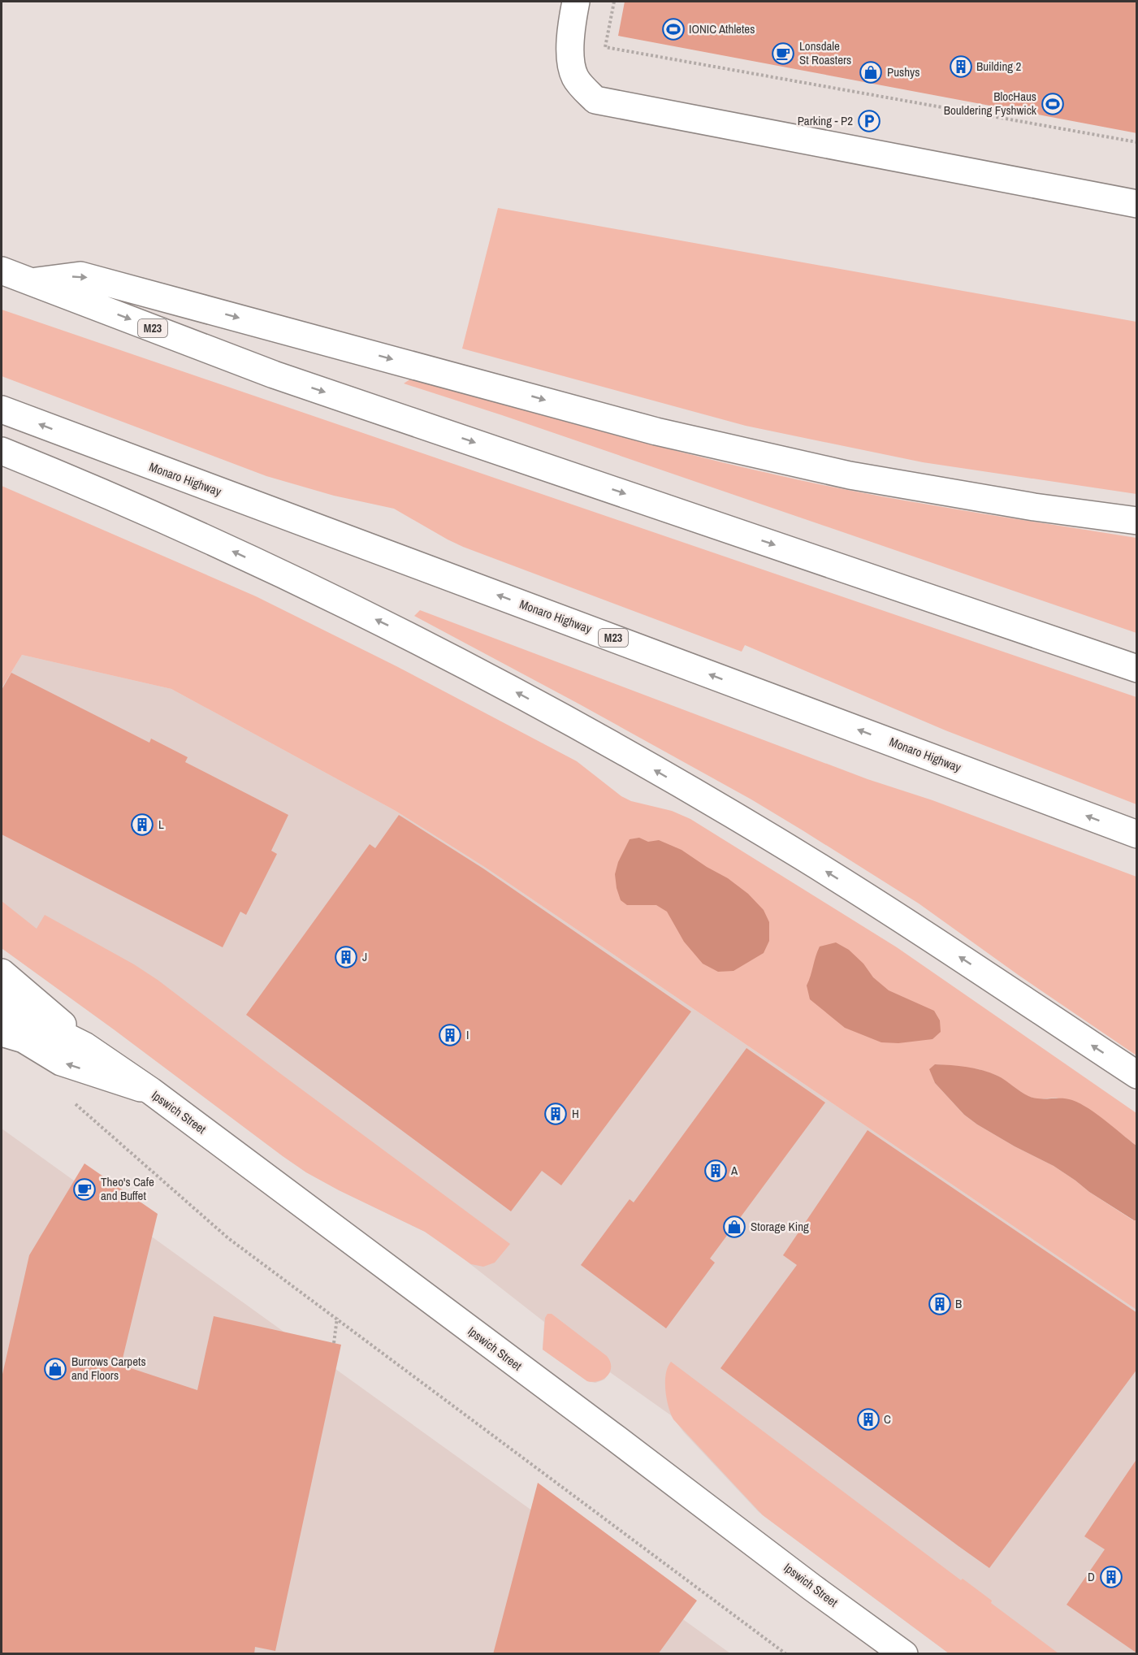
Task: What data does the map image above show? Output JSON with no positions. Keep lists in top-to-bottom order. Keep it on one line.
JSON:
{"streets":{"main road":["M23","Monaro Highway","Ipswich Street"]},"places":{"sports":["IONIC Athletes","BlocHaus Bouldering Fyshwick"],"cafe":["Lonsdale St Roasters","Theo's Cafe and Buffet"],"building":["Building 2","L","J","I","H","A","B","C","D"],"shop":["Pushys","Storage King","Burrows Carpets and Floors"],"parking":["Parking - P2"]}}
